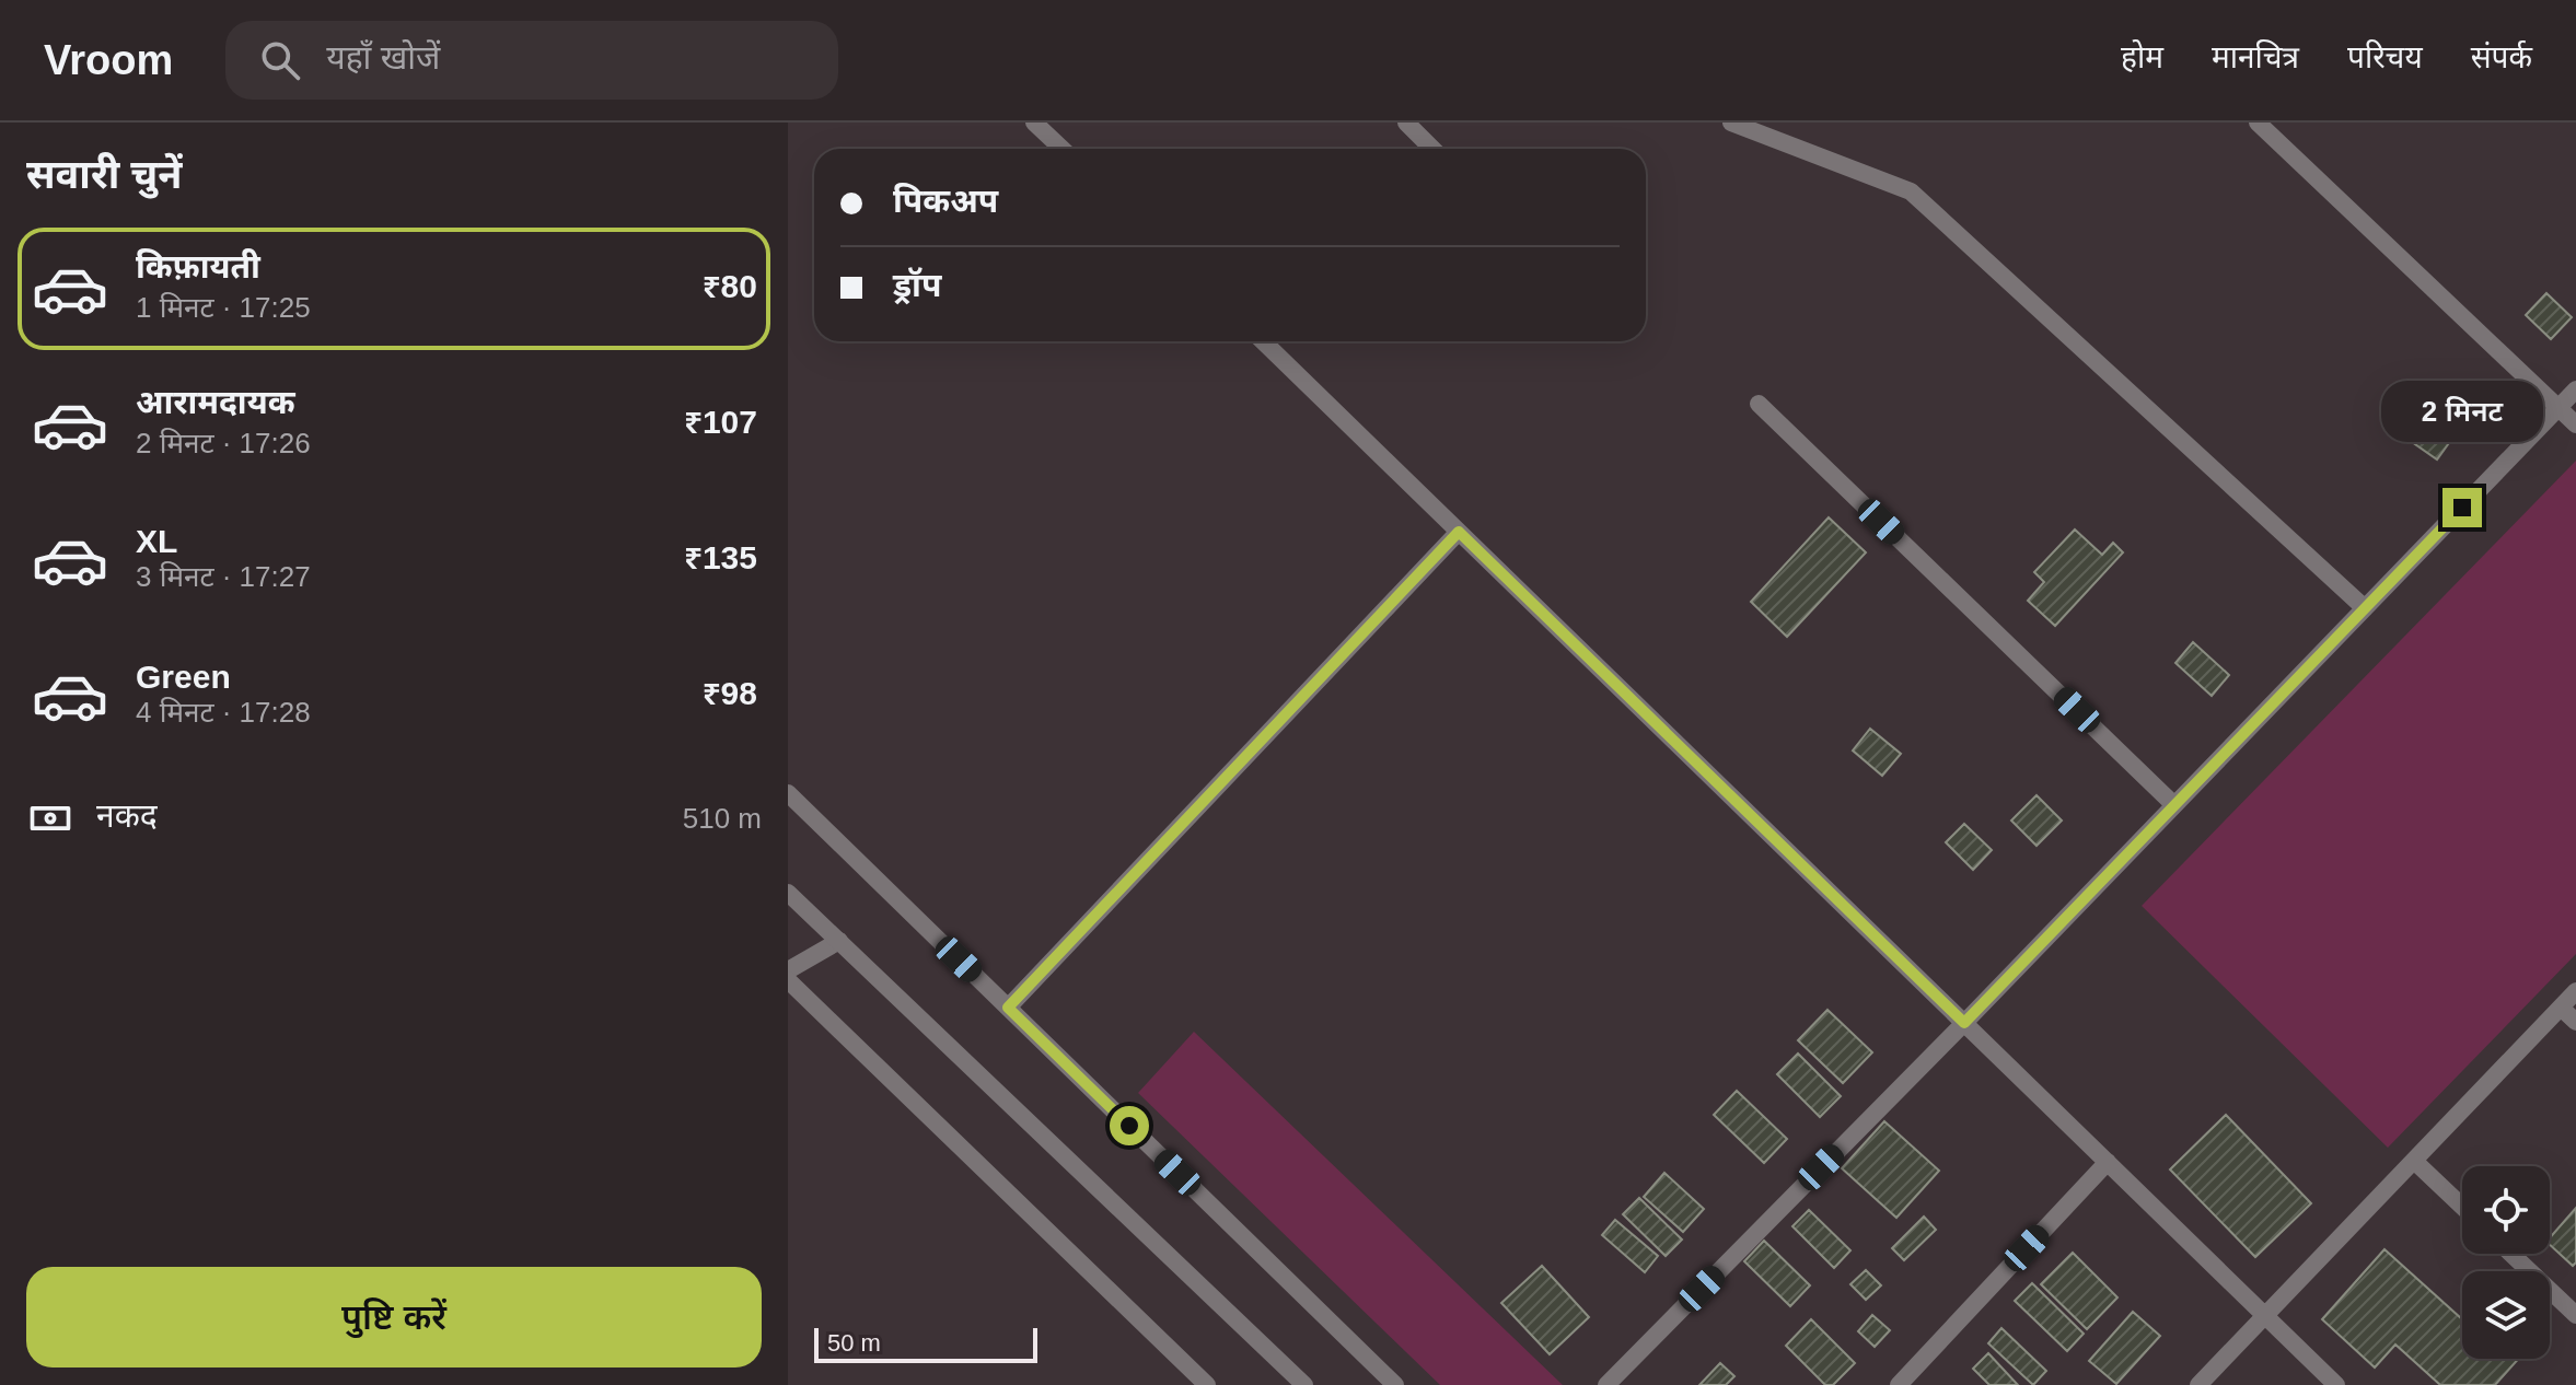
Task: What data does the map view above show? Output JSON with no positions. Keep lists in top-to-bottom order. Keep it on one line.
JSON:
{"scale_bar":"50 m","page":{"header":"Vroom","search":"यहाँ खोजें","nav":["होम","मानचित्र","परिचय","संपर्क"],"heading":"सवारी चुनें","banner":["पिकअप","ड्रॉप"],"list":[{"name":"किफ़ायती","note":"1 मिनट · 17:25","value":"₹80"},{"name":"आरामदायक","note":"2 मिनट · 17:26","value":"₹107"},{"name":"XL","note":"3 मिनट · 17:27","value":"₹135"},{"name":"Green","note":"4 मिनट · 17:28","value":"₹98"}],"bubble":"2 मिनट","pay":["नकद","510 m"],"buttons":"पुष्टि करें","scale":"50 m"}}
